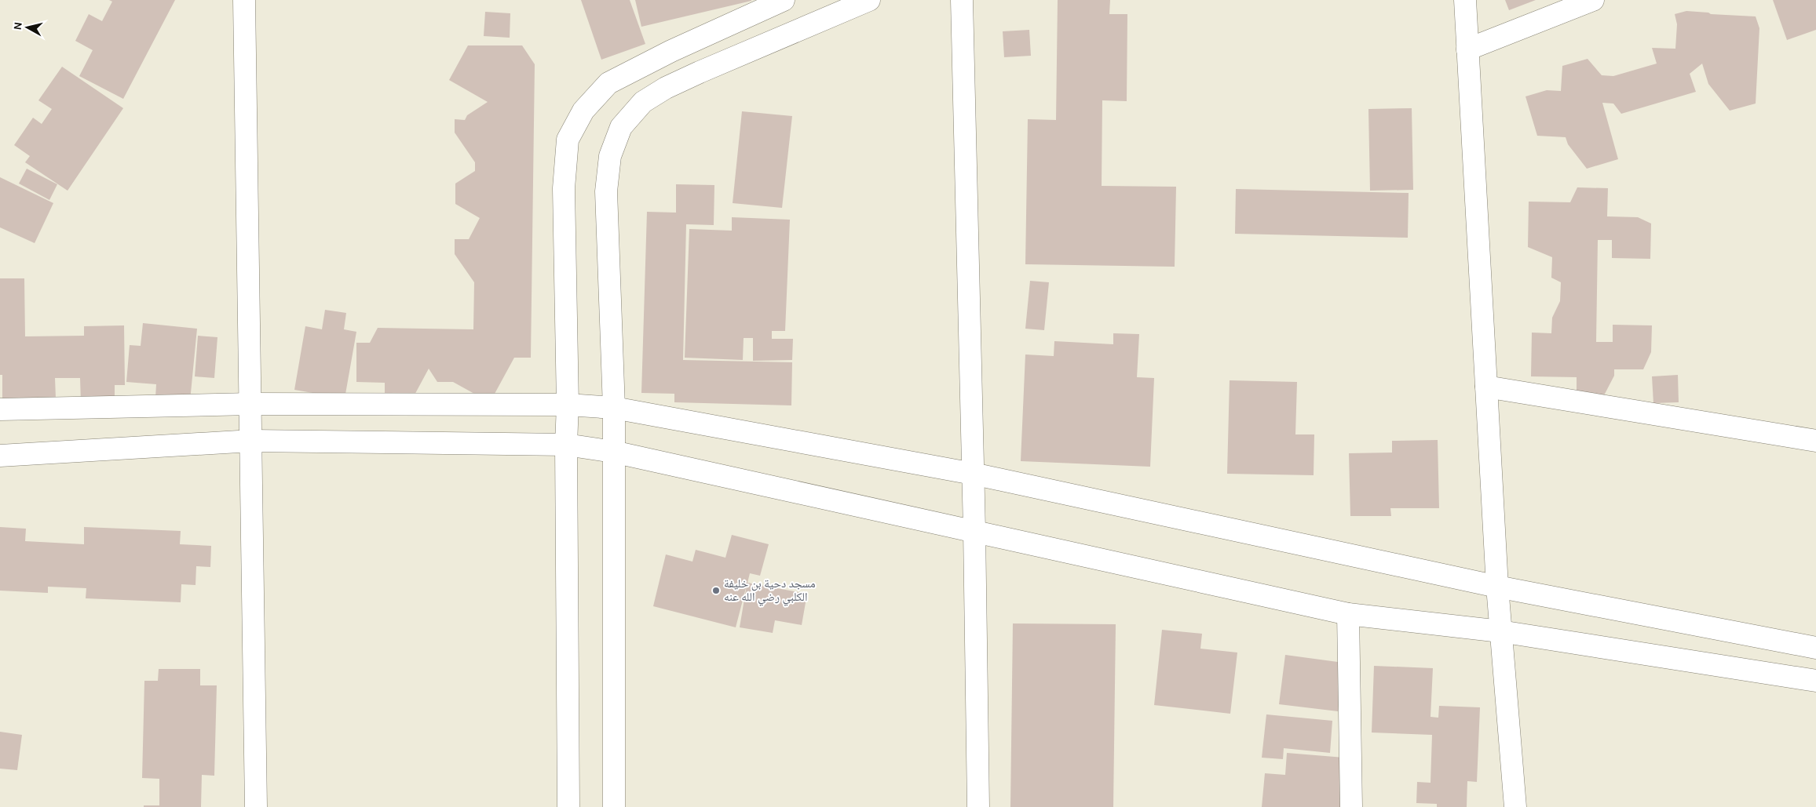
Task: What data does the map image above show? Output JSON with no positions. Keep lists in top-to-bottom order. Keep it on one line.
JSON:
{"places":["مسجد دحية بن خليفة الكلبي رضي الله عنه"],"north":"left"}
